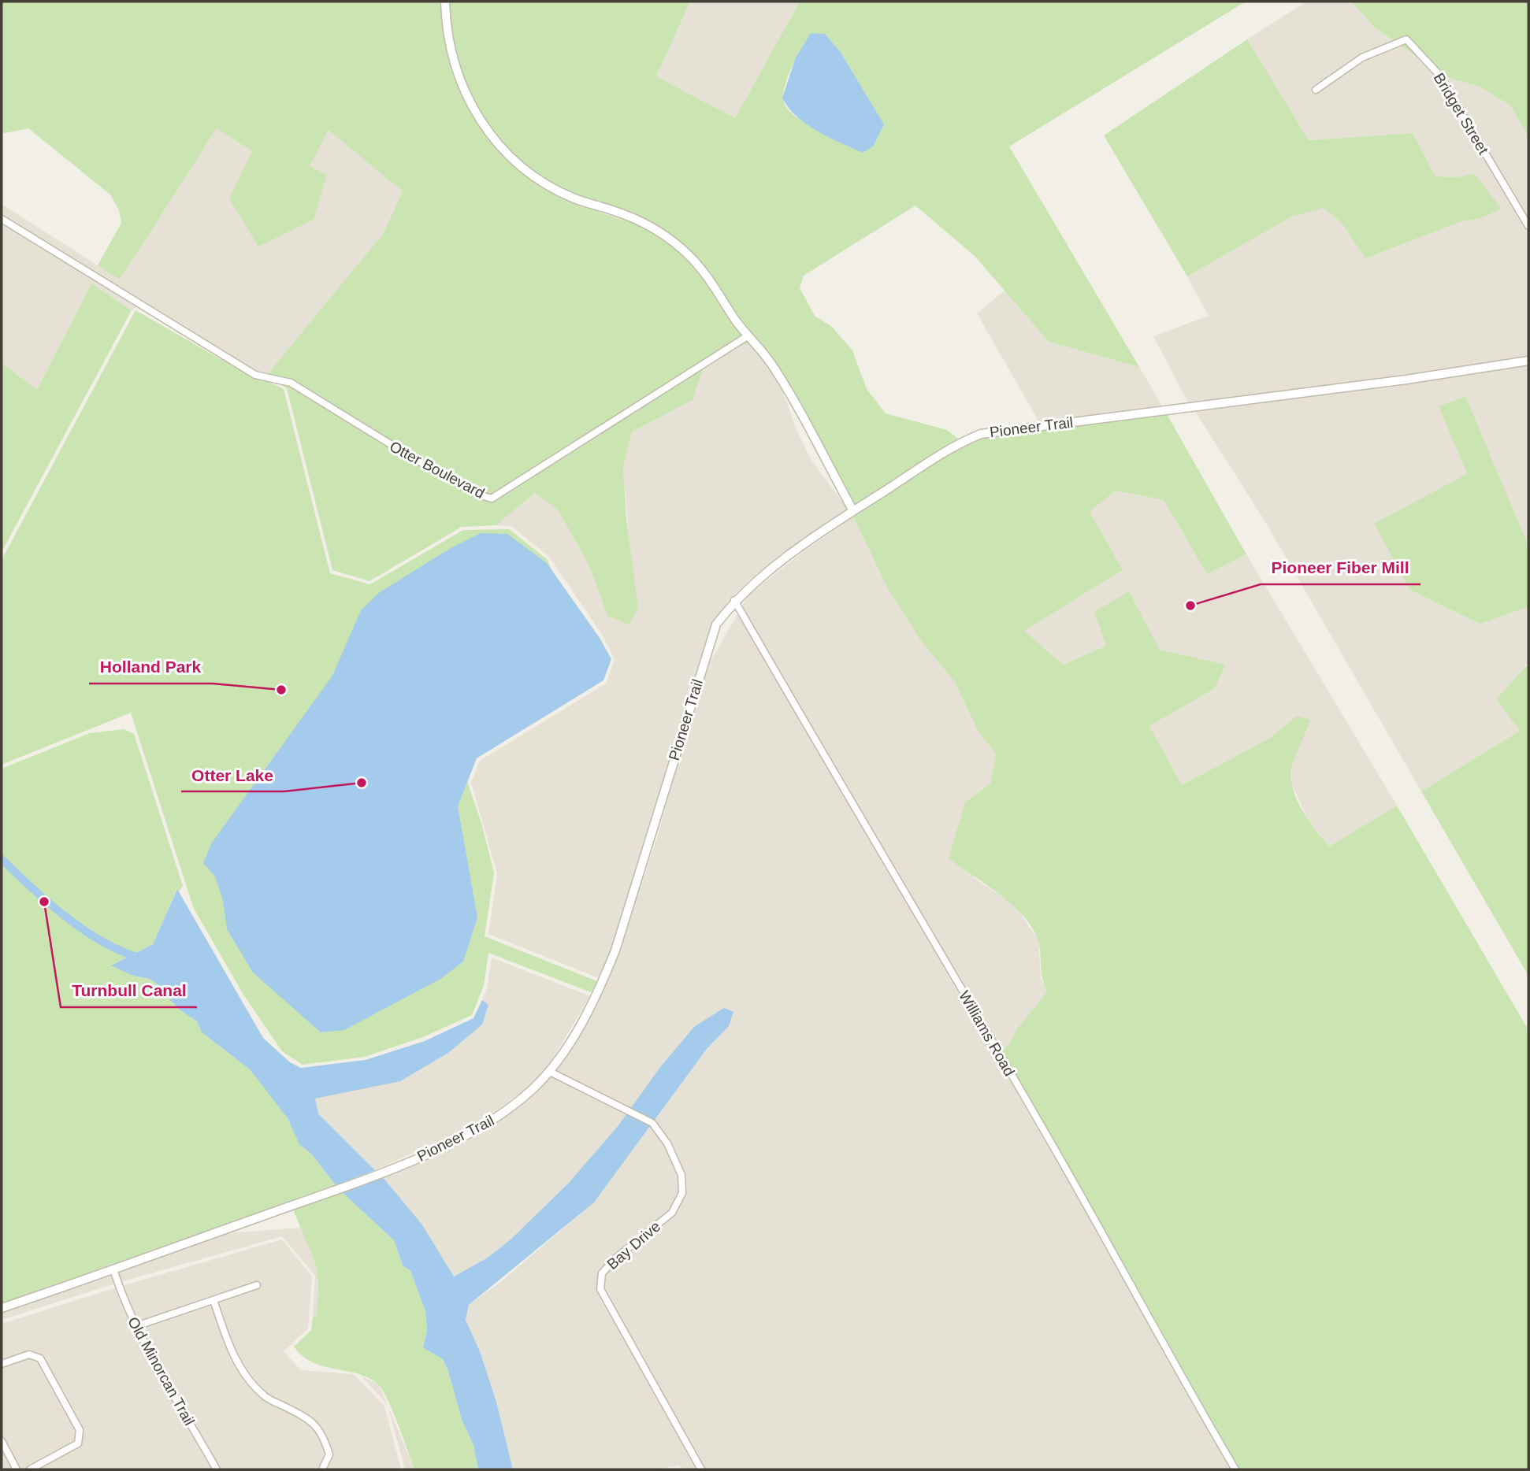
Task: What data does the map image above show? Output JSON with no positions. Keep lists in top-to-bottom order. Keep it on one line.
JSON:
{"streets":{"street":["Bridget Street","Pioneer Trail","Otter Boulevard","Williams Road","Bay Drive","Old Minorcan Trail"]},"crossings":[["Pioneer Trail","Williams Road"],["Pioneer Trail","Bay Drive"],["Pioneer Trail","Old Minorcan Trail"]],"places":["Pioneer Fiber Mill","Holland Park","Otter Lake","Turnbull Canal"]}
